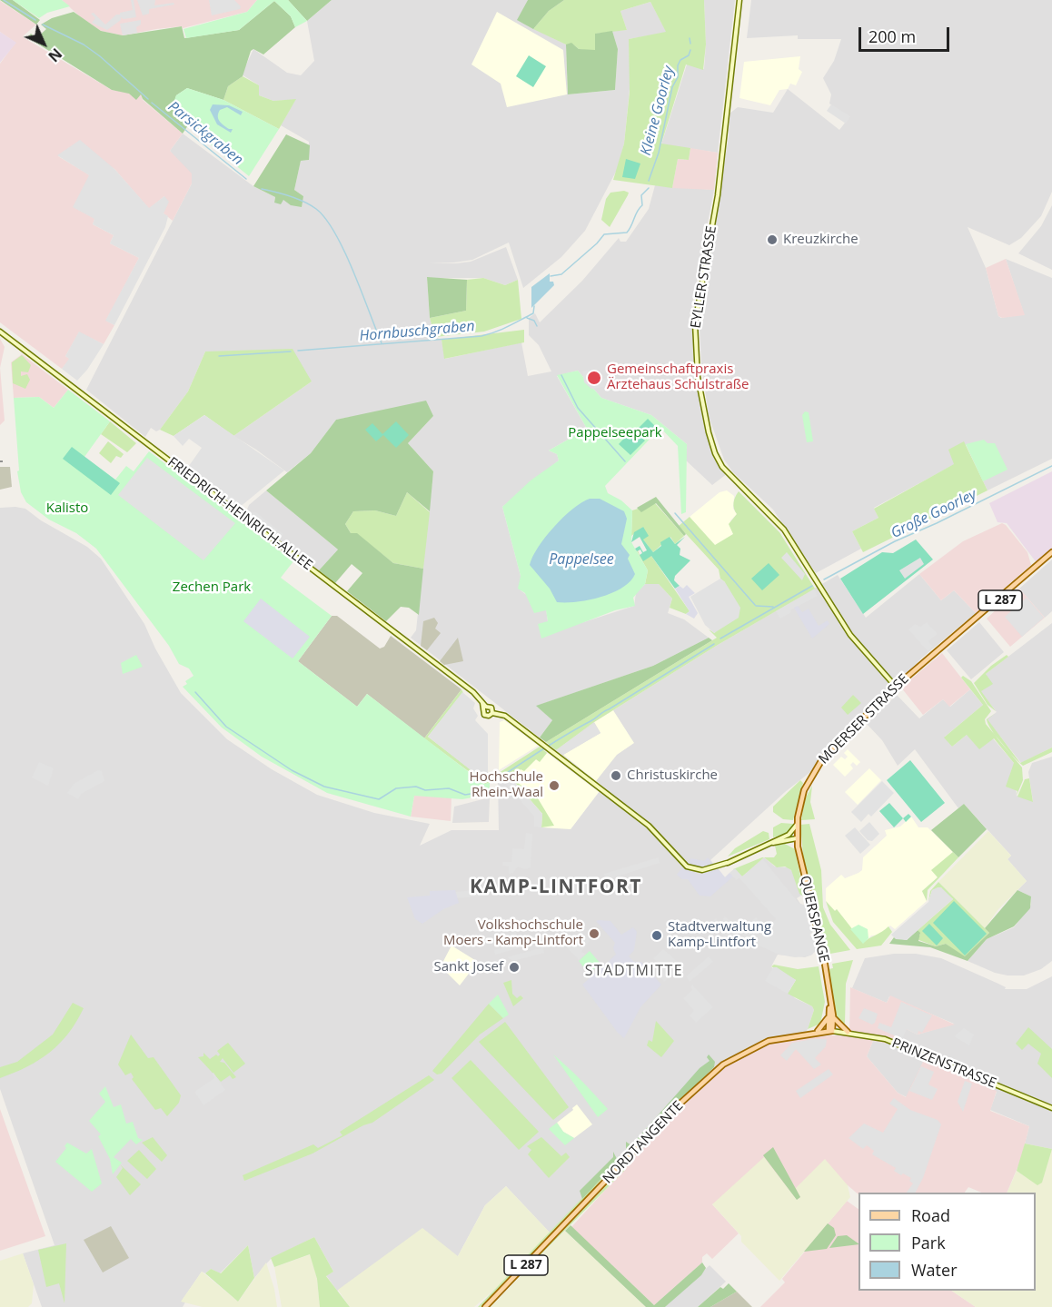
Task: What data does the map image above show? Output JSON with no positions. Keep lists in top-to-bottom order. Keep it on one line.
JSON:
{"streets":{"main road":["EYLLER STRASSE","FRIEDRICH-HEINRICH-ALLEE","L 287","MOERSER STRASSE","QUERSPANGE","PRINZENSTRASSE","NORDTANGENTE"]},"crossings":[["EYLLER STRASSE","MOERSER STRASSE"],["L 287","QUERSPANGE"],["L 287","PRINZENSTRASSE"],["MOERSER STRASSE","QUERSPANGE"],["QUERSPANGE","PRINZENSTRASSE"],["QUERSPANGE","NORDTANGENTE"],["PRINZENSTRASSE","NORDTANGENTE"]],"districts":["KAMP-LINTFORT","STADTMITTE"],"water":["Kleine Goorley","Parsickgraben","Hornbuschgraben","Große Goorley","Pappelsee"],"parks":["Pappelseepark","Kalisto","Zechen Park"],"places":["Kreuzkirche","Gemeinschaftpraxis Ärztehaus Schulstraße","Christuskirche","Hochschule Rhein-Waal","Volkshochschule Moers - Kamp-Lintfort","Stadtverwaltung Kamp-Lintfort","Sankt Josef"],"legend":["Road","Park","Water"],"scale_bar":"200 m","north":"bottom right"}
